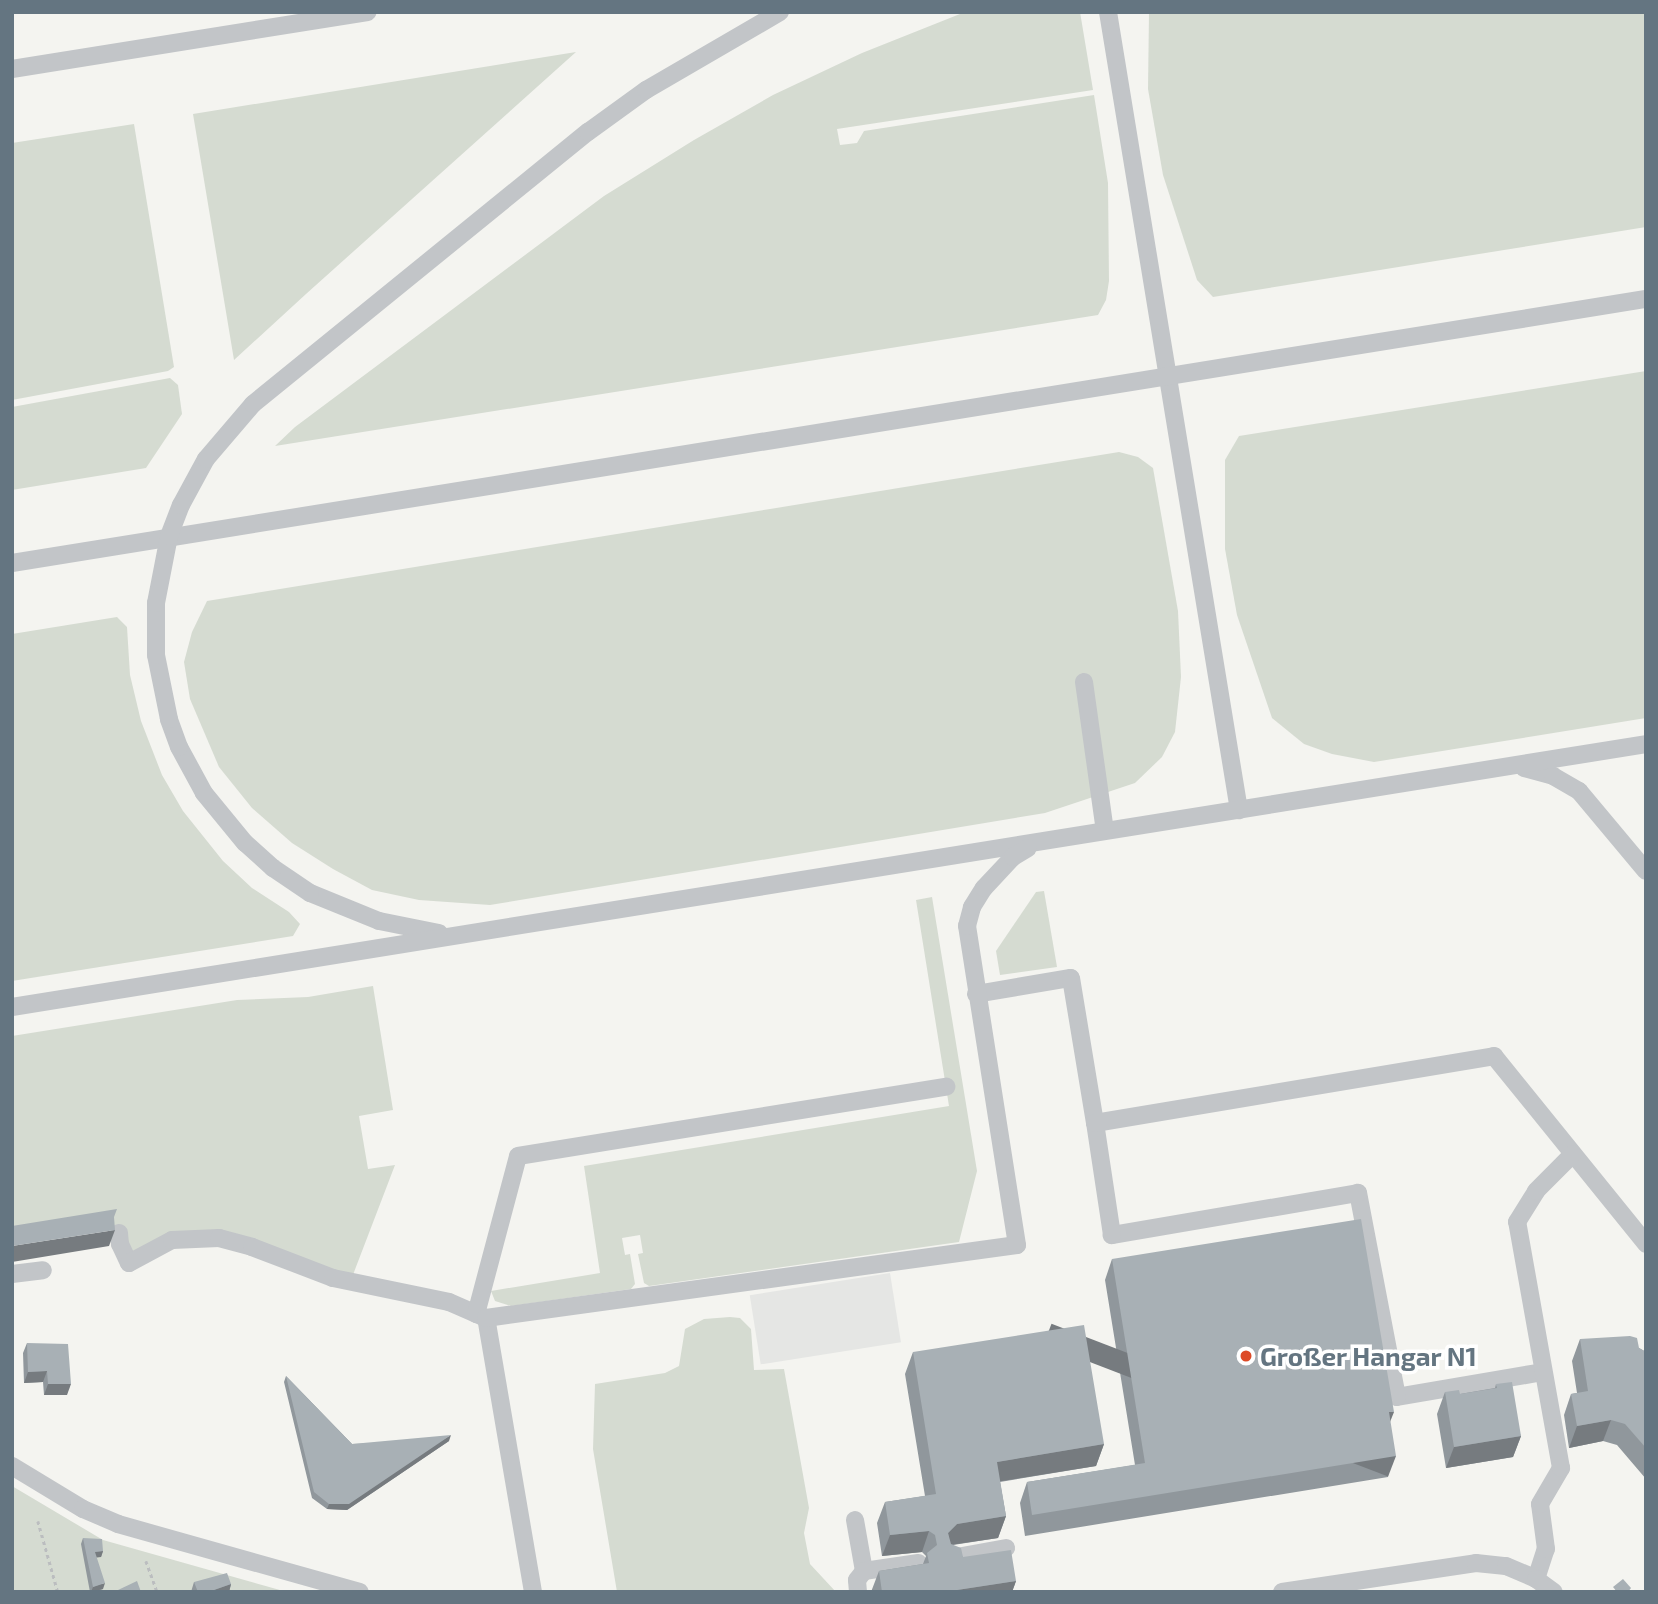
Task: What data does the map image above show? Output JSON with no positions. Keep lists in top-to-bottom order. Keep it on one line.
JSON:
{"places":["Großer Hangar N1"]}
